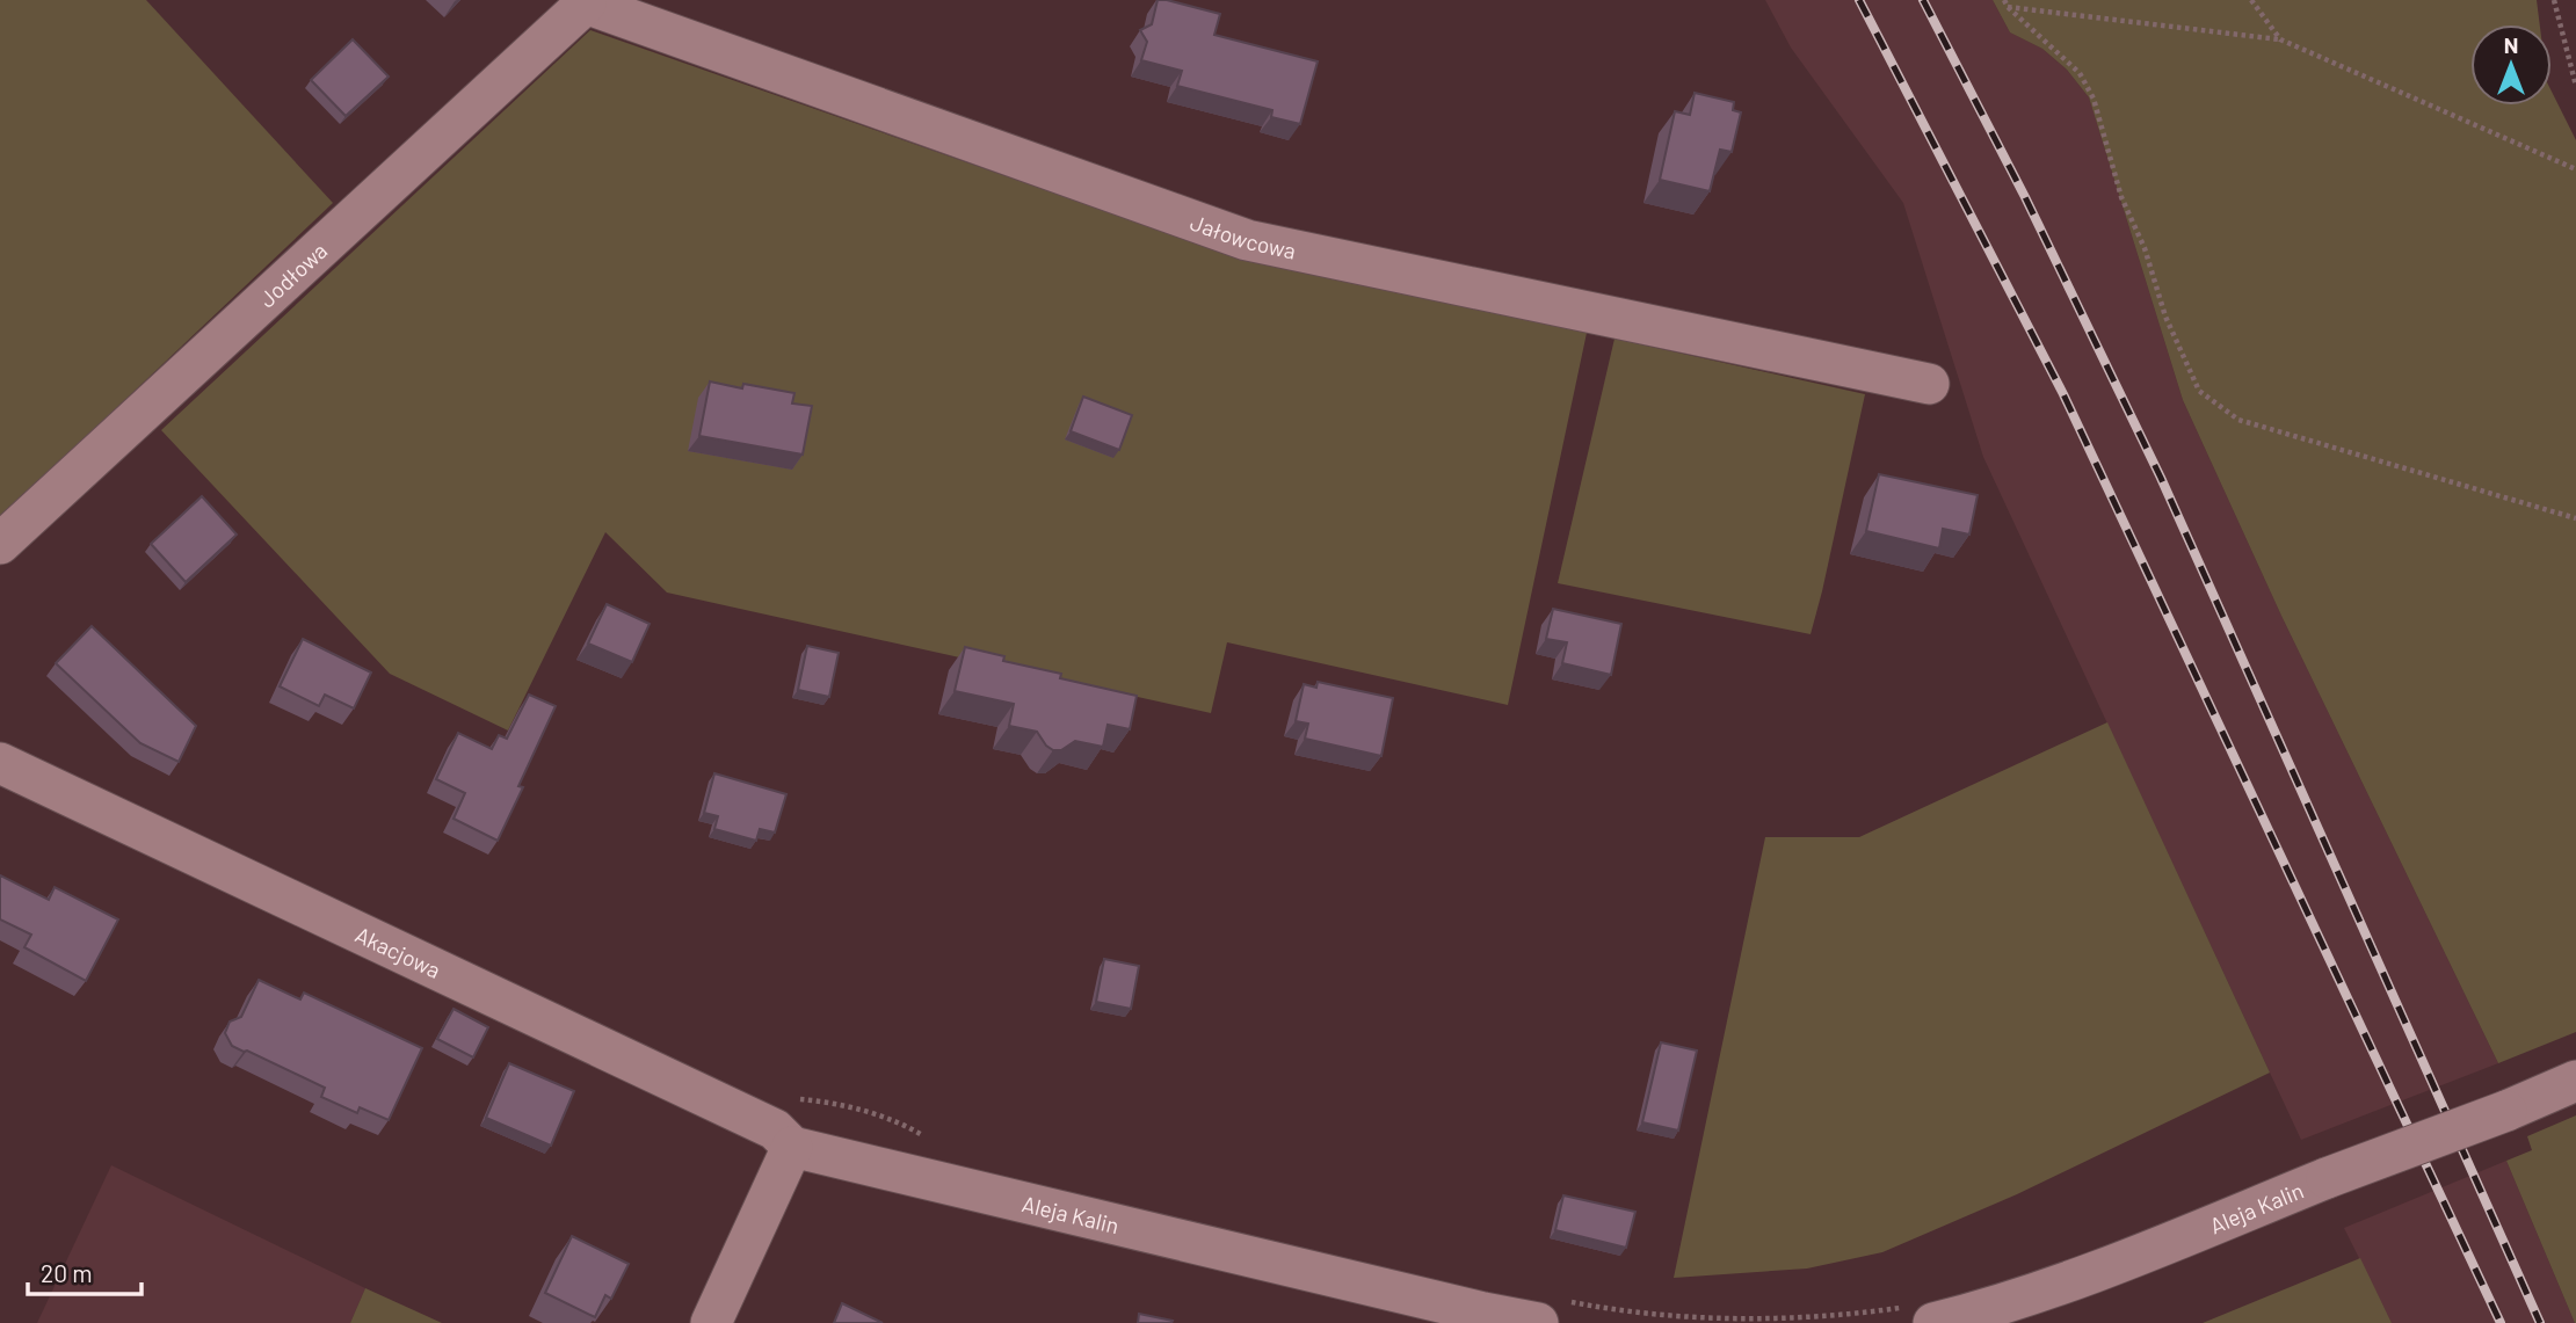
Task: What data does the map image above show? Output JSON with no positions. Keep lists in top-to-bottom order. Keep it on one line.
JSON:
{"streets":{"street":["Jałowcowa","Jodłowa","Akacjowa","Aleja Kalin"]},"crossings":[["Jałowcowa","Jodłowa"],["Akacjowa","Aleja Kalin"]],"scale_bar":"20 m","north":"top"}
